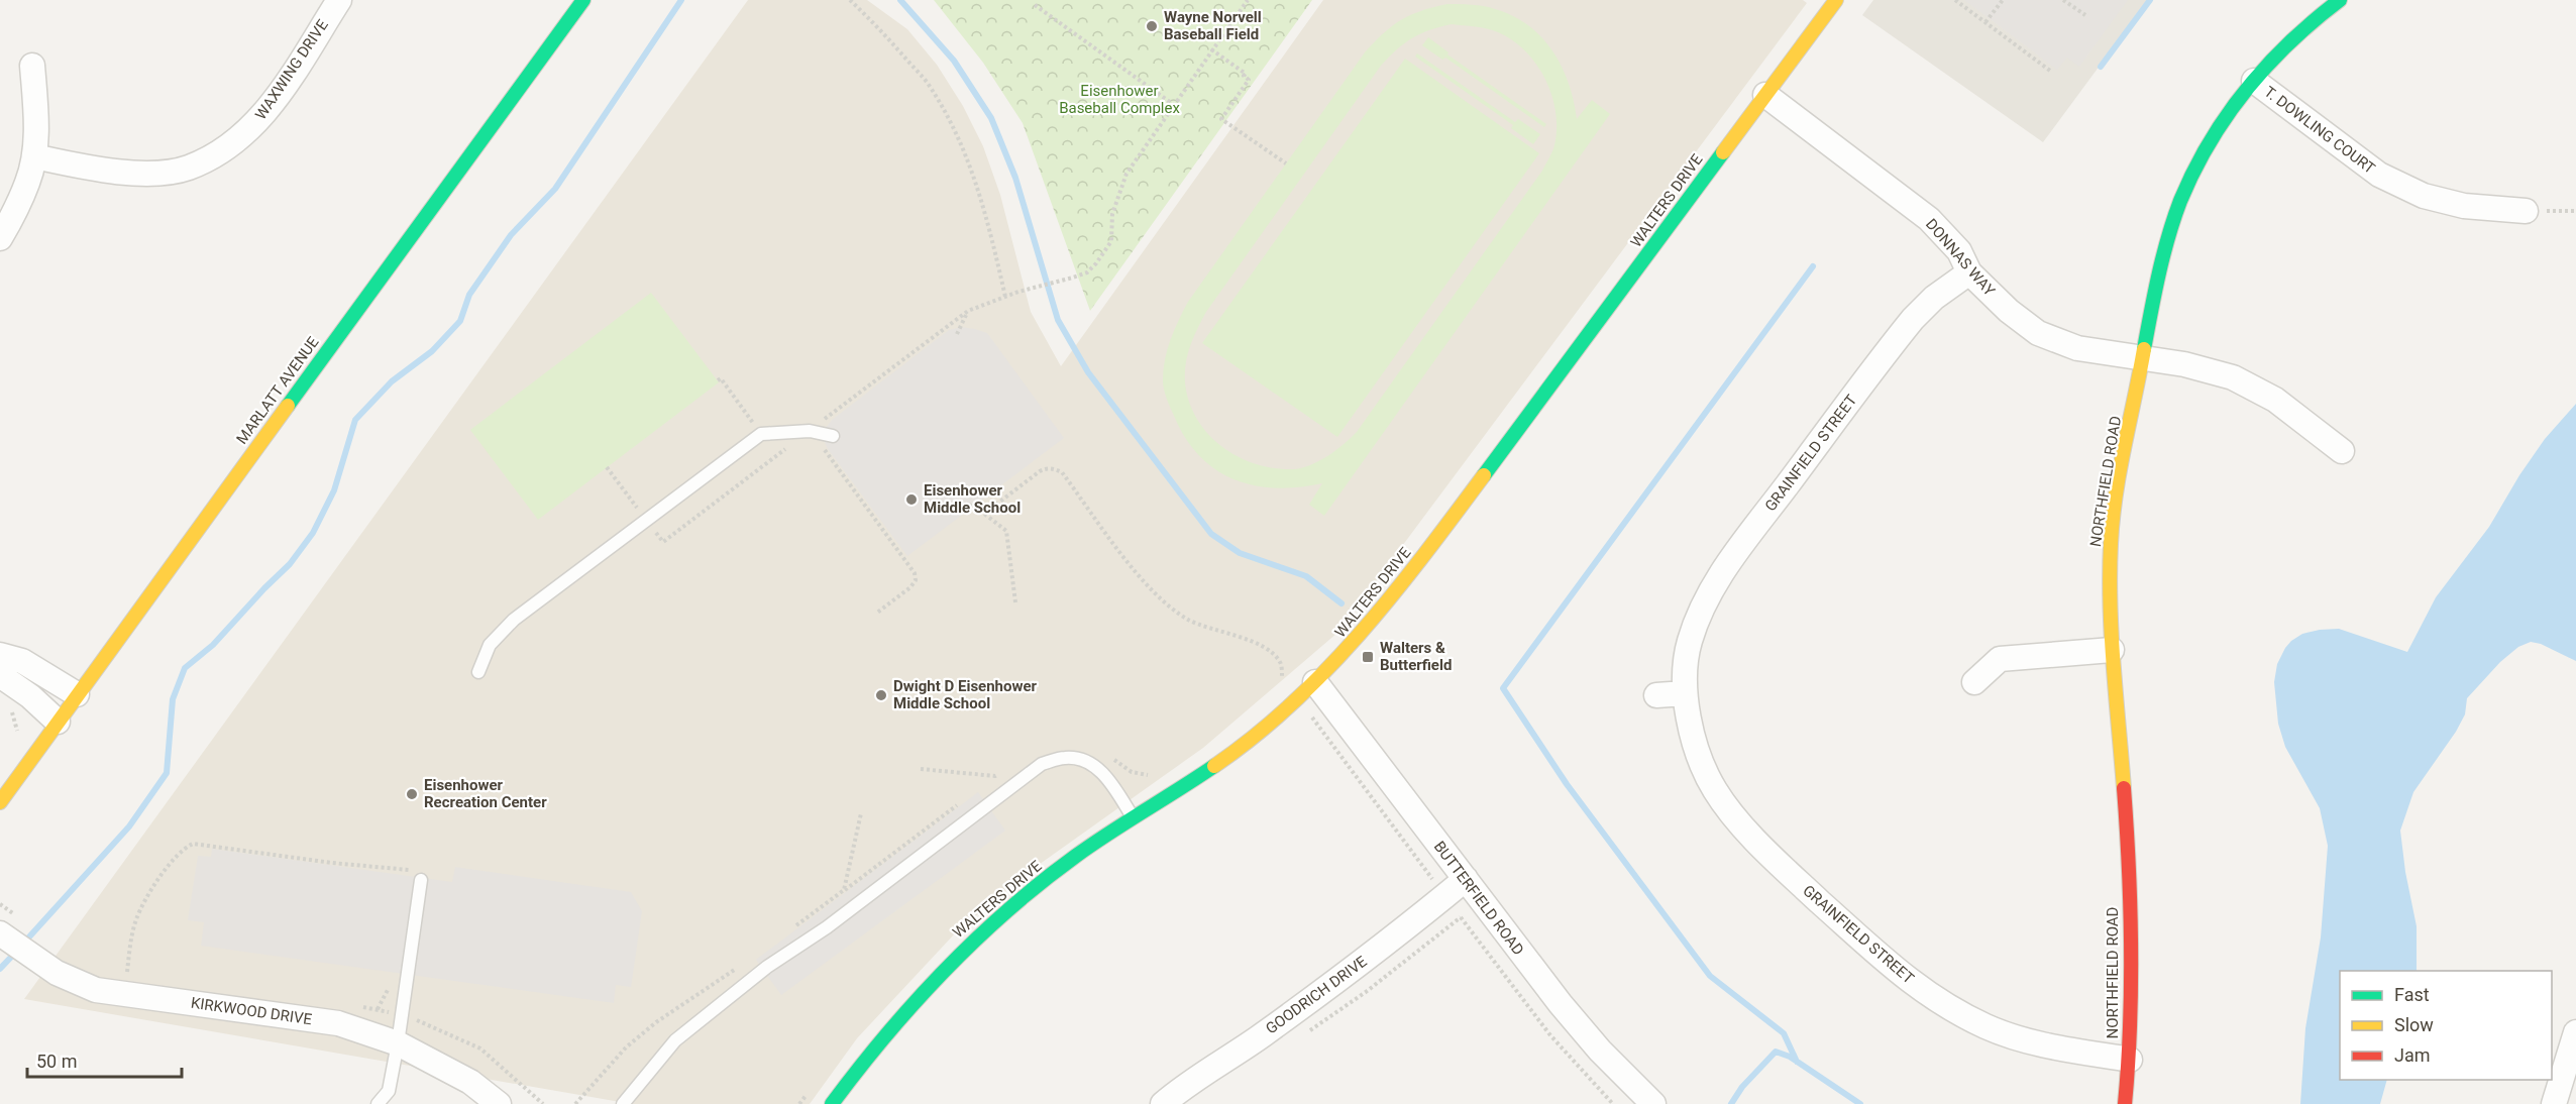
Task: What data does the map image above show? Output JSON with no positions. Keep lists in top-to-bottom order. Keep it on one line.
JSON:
{"streets":{"street":["WAXWING DRIVE","T. DOWLING COURT","WALTERS DRIVE","DONNAS WAY","MARLATT AVENUE","GRAINFIELD STREET","NORTHFIELD ROAD","BUTTERFIELD ROAD","GOODRICH DRIVE","KIRKWOOD DRIVE"]},"crossings":[["T. DOWLING COURT","NORTHFIELD ROAD"],["WALTERS DRIVE","DONNAS WAY"],["WALTERS DRIVE","BUTTERFIELD ROAD"],["DONNAS WAY","GRAINFIELD STREET"],["DONNAS WAY","NORTHFIELD ROAD"],["GRAINFIELD STREET","NORTHFIELD ROAD"],["BUTTERFIELD ROAD","GOODRICH DRIVE"]],"parks":["Eisenhower Baseball Complex"],"places":{"other":["Wayne Norvell Baseball Field","Eisenhower Middle School","Dwight D Eisenhower Middle School","Eisenhower Recreation Center"],"transit":["Walters & Butterfield"]},"legend":["Fast","Slow","Jam"],"scale_bar":"50 m"}
